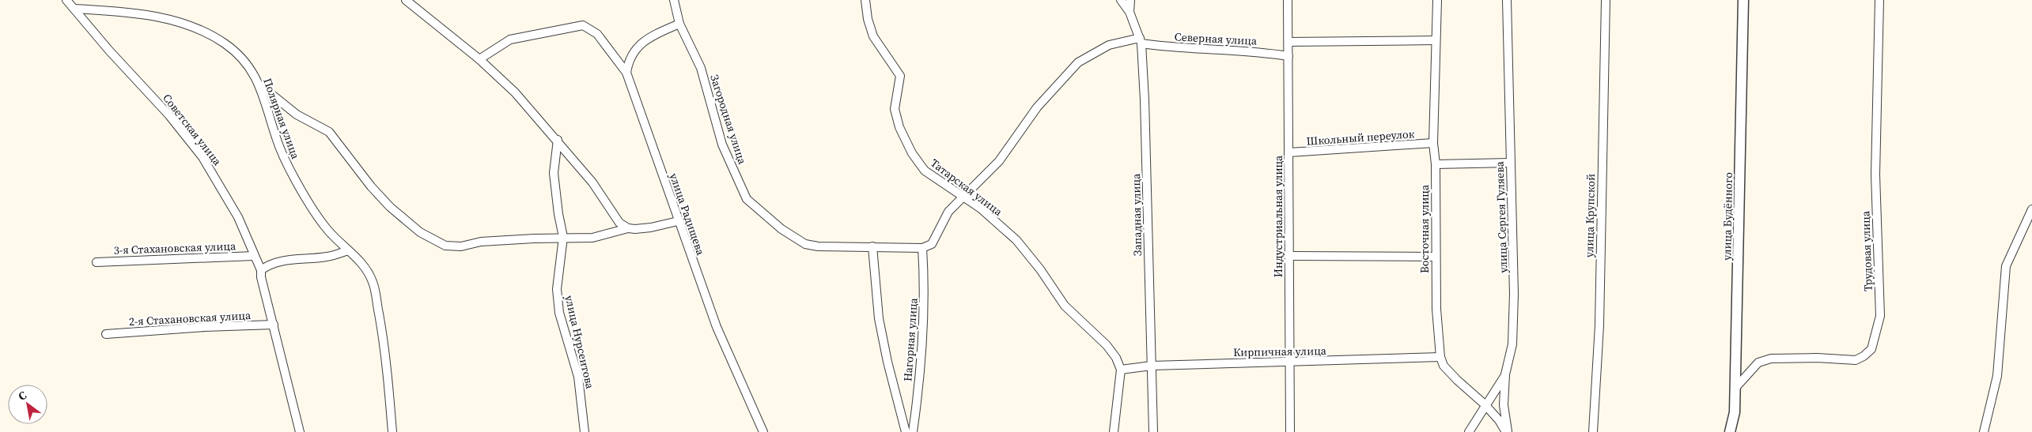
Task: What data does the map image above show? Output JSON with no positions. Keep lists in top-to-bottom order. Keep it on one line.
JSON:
{"streets":{"street":["Северная улица","Полярная улица","Загородная улица","Советская улица","Школьный переулок","Татарская улица","улица Радищева","Западная улица","улица Крупской","Индустриальная улица","улица Будённого","улица Сергея Гуляева","Восточная улица","3-я Стахановская улица","Трудовая улица","2-я Стахановская улица","Нагорная улица","улица Нурсеитова","Кирпичная улица"]},"crossings":[["Северная улица","Западная улица"],["Северная улица","Индустриальная улица"],["Полярная улица","Советская улица"],["Загородная улица","Нагорная улица"],["Советская улица","3-я Стахановская улица"],["Советская улица","2-я Стахановская улица"],["Школьный переулок","Индустриальная улица"],["Школьный переулок","Восточная улица"],["Татарская улица","Кирпичная улица"],["Западная улица","Кирпичная улица"],["Индустриальная улица","Кирпичная улица"],["улица Будённого","Трудовая улица"],["Восточная улица","Кирпичная улица"]],"north":"top left"}
